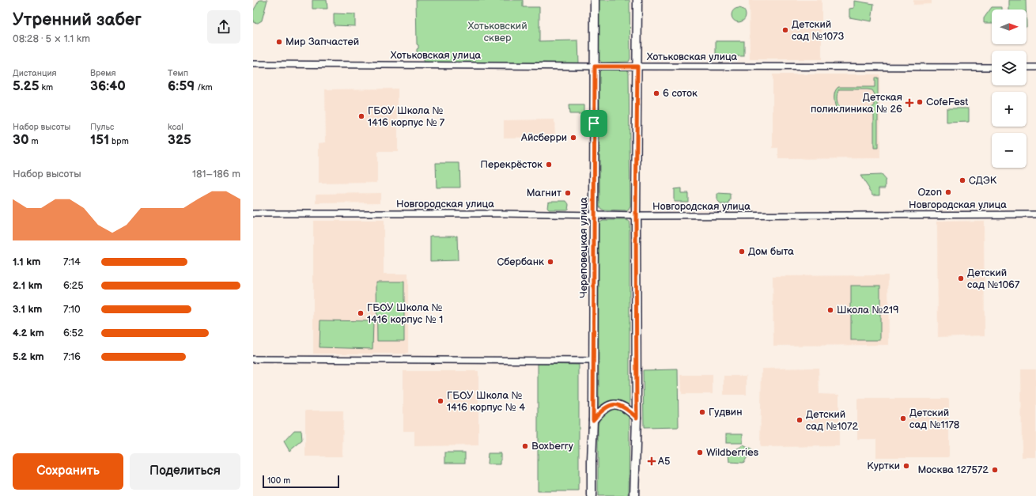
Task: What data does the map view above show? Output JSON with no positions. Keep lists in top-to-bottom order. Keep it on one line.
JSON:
{"streets":{"main road":["Череповецкая улица"],"street":["Хотьковская улица","Новгородская улица"]},"crossings":[["Хотьковская улица","Череповецкая улица"],["Новгородская улица","Череповецкая улица"]],"parks":["Хотьковский сквер"],"places":{"other":["Детский сад №1073","Мир Запчастей","6 соток","CofeFest","ГБОУ Школа № 1416 корпус № 7","Айсберри","Перекрёсток","СДЭК","Ozon","Магнит","Дом быта","Сбербанк","Детский сад №1067","Школа №219","ГБОУ Школа № 1416 корпус № 1","ГБОУ Школа № 1416 корпус № 4","Гудвин","Детский сад №1178","Детский сад №1072","Boxberry","Wildberries","Куртки","Москва 127572"],"health":["Детская поликлиника № 26","А5"]},"scale_bar":"100 m","north":"right","page":{"heading":["Утренний забег","08:28 · 5 × 1.1 km"],"map_buttons":["+","−"],"stats":[["Дистанция","5.25 km"],["Время","36:40"],["Темп","6:59 /km"],["Набор высоты","30 m"],["Пульс","151 bpm"],["kcal","325"]],"chart":["Набор высоты","181–186 m"],"list":[{"name":"1.1 km","note":"7:14"},{"name":"2.1 km","note":"6:25"},{"name":"3.1 km","note":"7:10"},{"name":"4.2 km","note":"6:52"},{"name":"5.2 km","note":"7:16"}],"buttons":["Сохранить","Поделиться"],"scale":"100 m"}}
